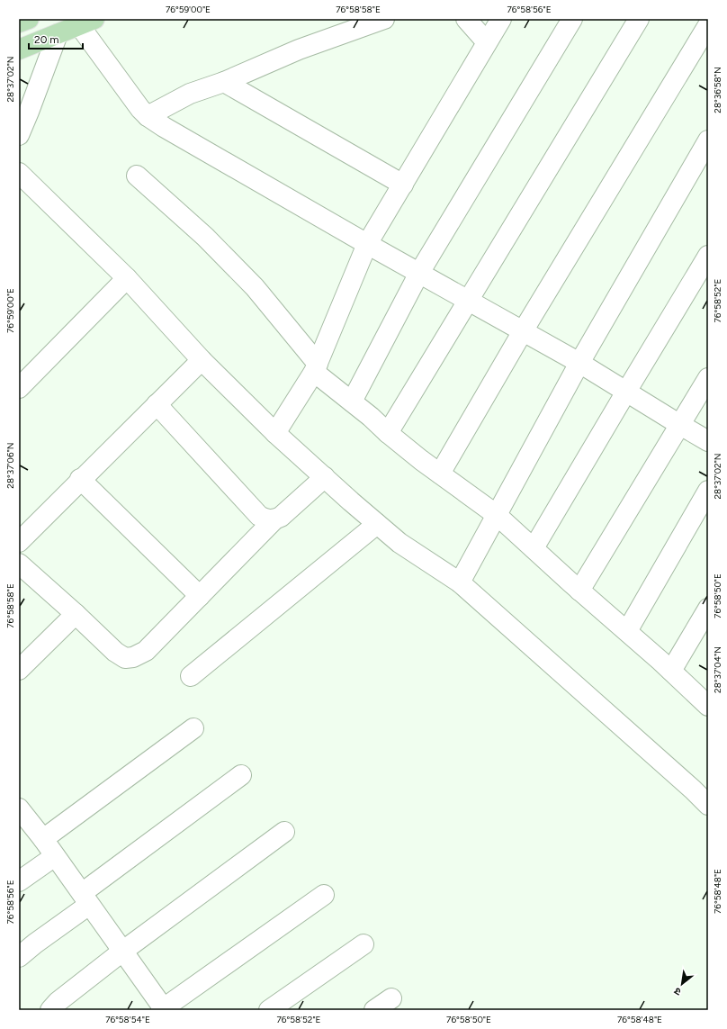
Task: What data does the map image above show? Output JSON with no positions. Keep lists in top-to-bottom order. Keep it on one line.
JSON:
{"scale_bar":"20 m","north":"bottom left","coordinates":["76°59'00\"E","76°58'58\"E","76°58'56\"E","28°37'02\"N","28°36'58\"N","76°58'52\"E","28°37'06\"N","76°58'50\"E","28°37'04\"N","76°58'48\"E","76°58'54\"E"]}
